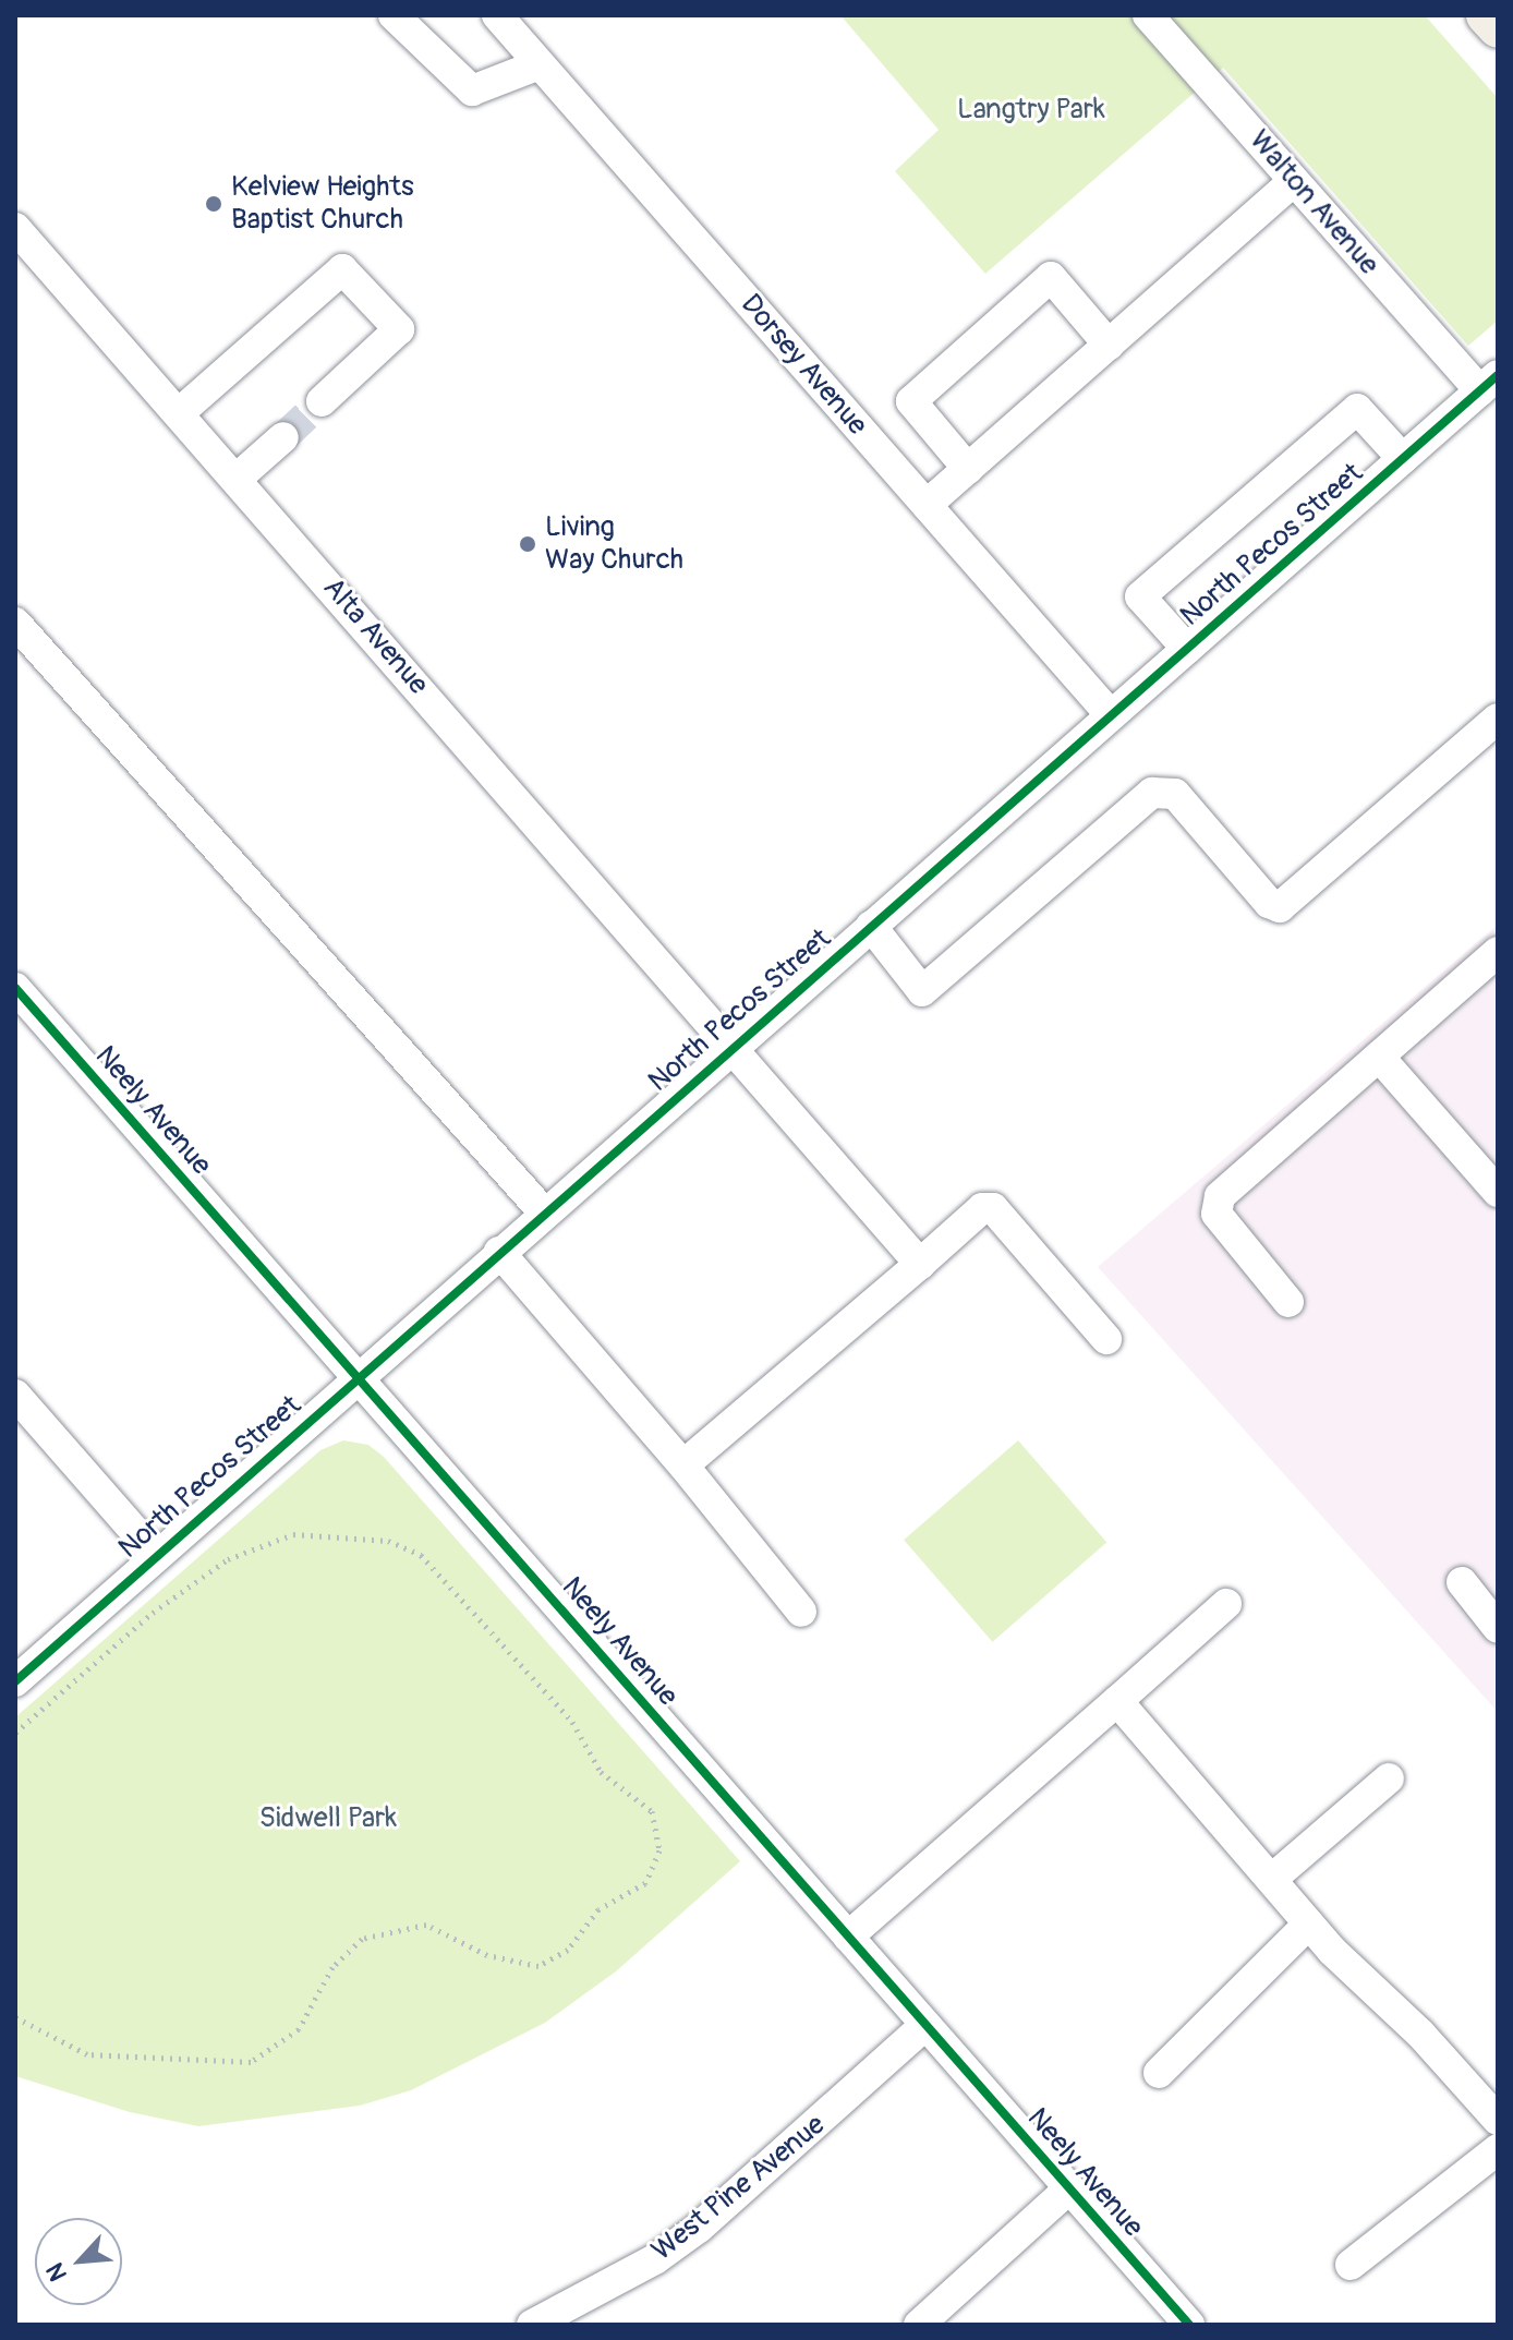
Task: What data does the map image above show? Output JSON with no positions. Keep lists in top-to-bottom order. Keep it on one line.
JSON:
{"streets":{"street":["Walton Avenue","Dorsey Avenue","North Pecos Street","Alta Avenue","Neely Avenue","West Pine Avenue"]},"crossings":[["Walton Avenue","North Pecos Street"],["Dorsey Avenue","North Pecos Street"],["North Pecos Street","Alta Avenue"],["North Pecos Street","Neely Avenue"],["Neely Avenue","West Pine Avenue"]],"parks":["Langtry Park","Sidwell Park"],"places":["Kelview Heights Baptist Church","Living Way Church"],"north":"bottom left"}
